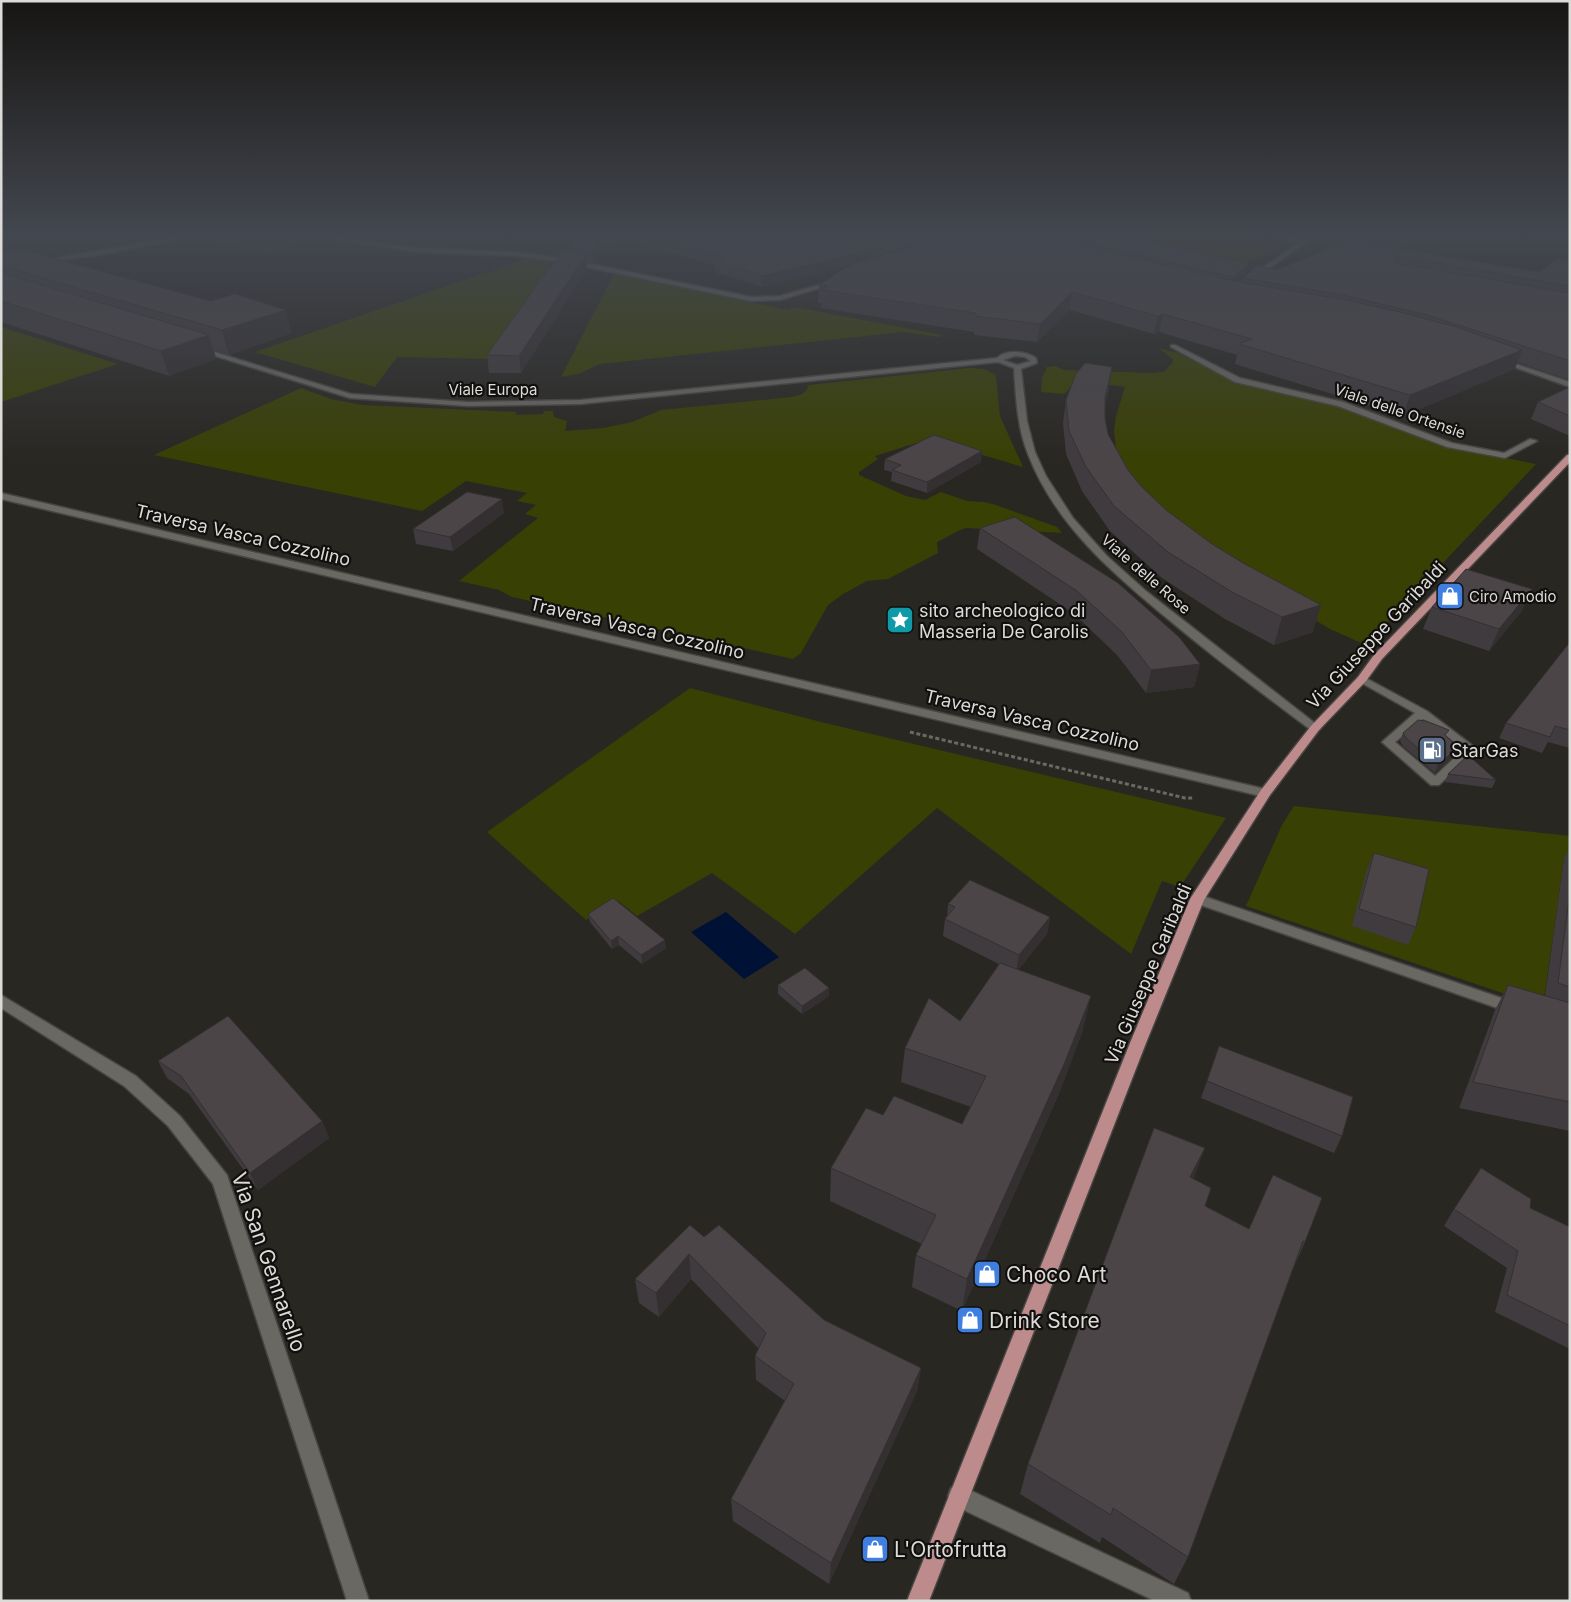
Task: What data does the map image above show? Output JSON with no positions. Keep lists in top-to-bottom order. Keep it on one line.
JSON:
{"streets":{"main road":["Via Giuseppe Garibaldi"],"street":["Viale Europa","Viale delle Ortensie","Traversa Vasca Cozzolino","Viale delle Rose","Via San Gennarello"]},"crossings":[["Traversa Vasca Cozzolino","Via Giuseppe Garibaldi"],["Viale delle Rose","Via Giuseppe Garibaldi"]],"places":{"shop":["Ciro Amodio","Choco Art","Drink Store","L'Ortofrutta"],"place":["sito archeologico di Masseria De Carolis"],"fuel station":["StarGas"]}}
